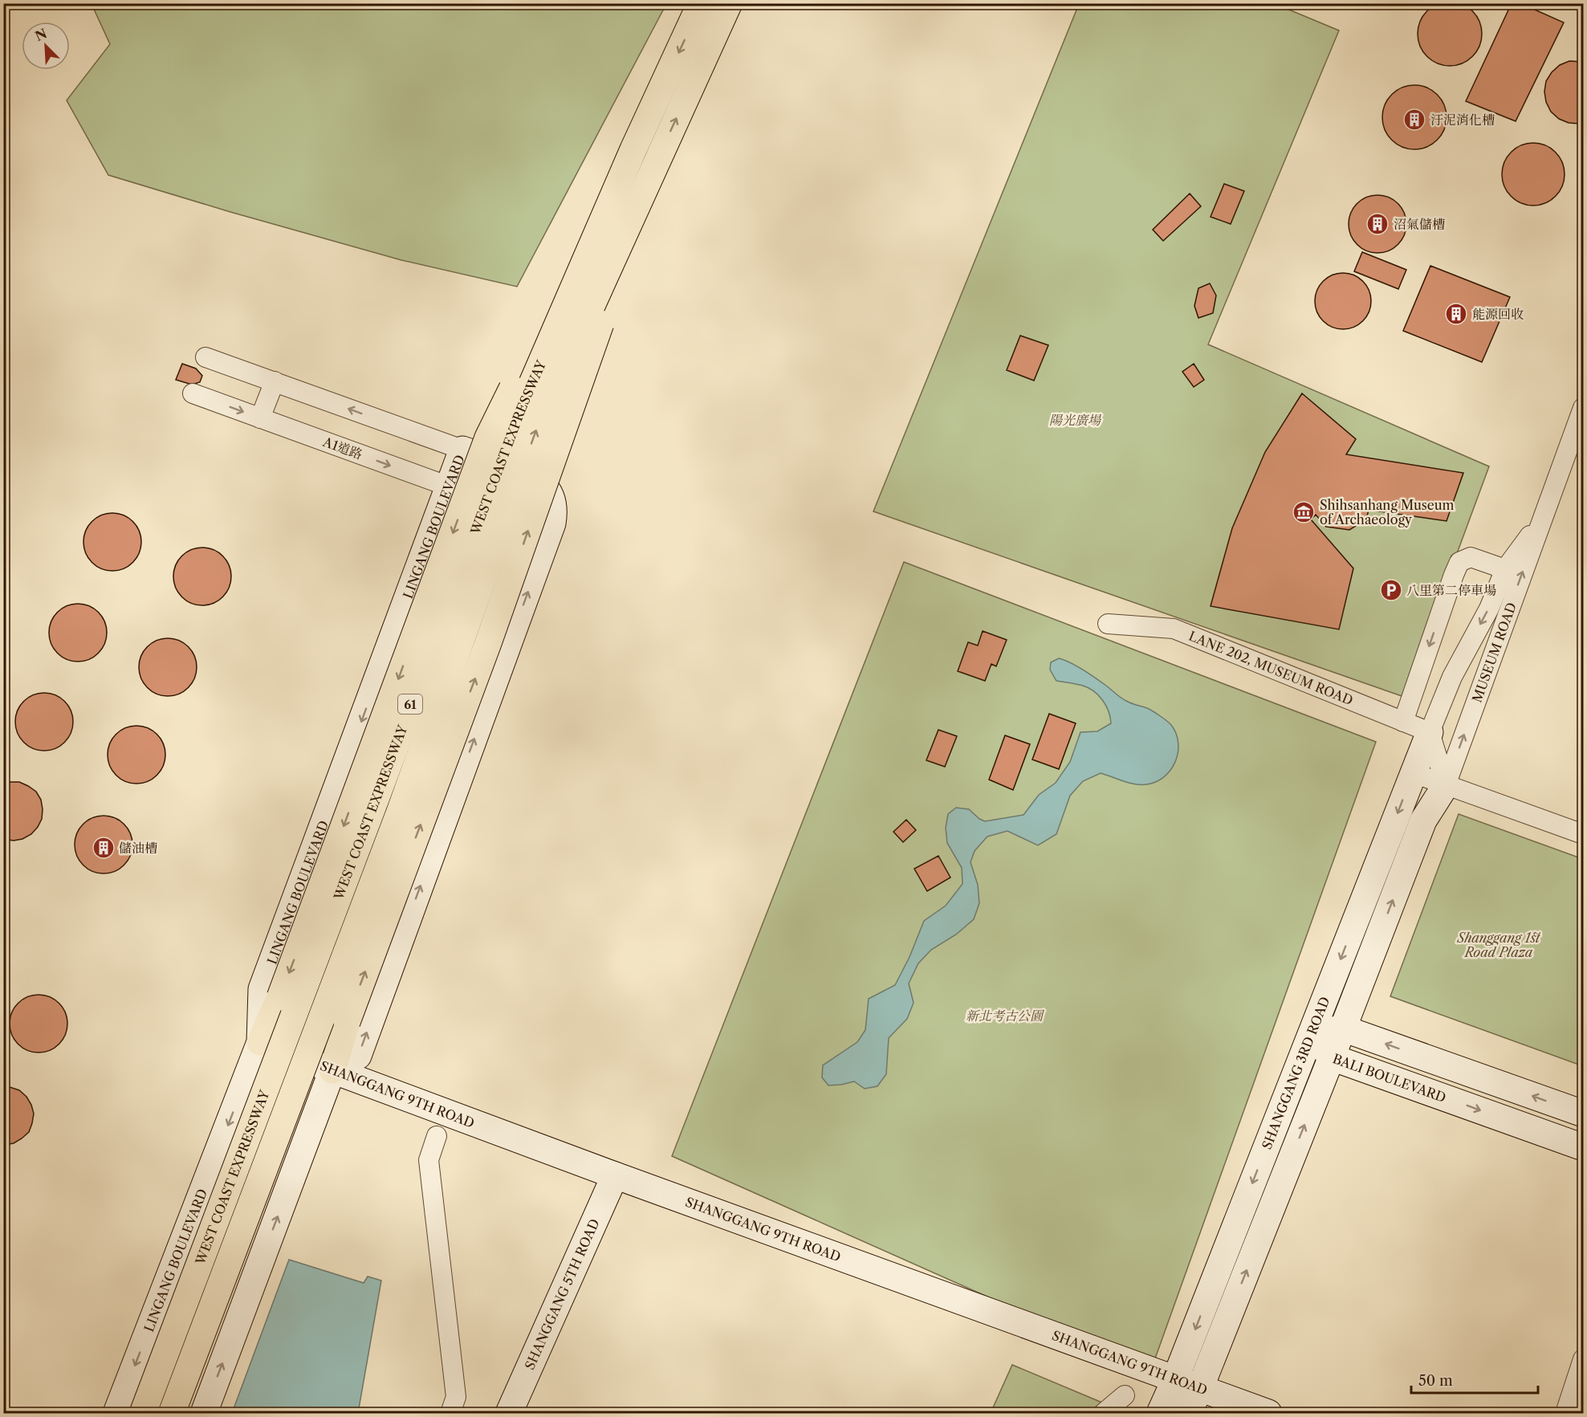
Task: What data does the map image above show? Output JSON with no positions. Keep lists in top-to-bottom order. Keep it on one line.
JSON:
{"streets":{"highway":["WEST COAST EXPRESSWAY","61"],"street":["A1道路","LINGANG BOULEVARD","MUSEUM ROAD","LANE 202, MUSEUM ROAD","SHANGGANG 3RD ROAD","BALI BOULEVARD","SHANGGANG 9TH ROAD","SHANGGANG 5TH ROAD"]},"crossings":[["A1道路","LINGANG BOULEVARD"],["LINGANG BOULEVARD","SHANGGANG 9TH ROAD"],["MUSEUM ROAD","LANE 202, MUSEUM ROAD"],["MUSEUM ROAD","SHANGGANG 3RD ROAD"],["LANE 202, MUSEUM ROAD","SHANGGANG 3RD ROAD"],["SHANGGANG 3RD ROAD","BALI BOULEVARD"],["SHANGGANG 3RD ROAD","SHANGGANG 9TH ROAD"],["SHANGGANG 9TH ROAD","SHANGGANG 5TH ROAD"]],"parks":["陽光廣場","Shanggang 1st Road Plaza","新北考古公園"],"places":{"building":["汙泥消化槽","沼氣儲槽","能源回收","儲油槽"],"museum":["Shihsanhang Museum of Archaeology"],"parking":["八里第二停車場"]},"scale_bar":"50 m","north":"top left"}
